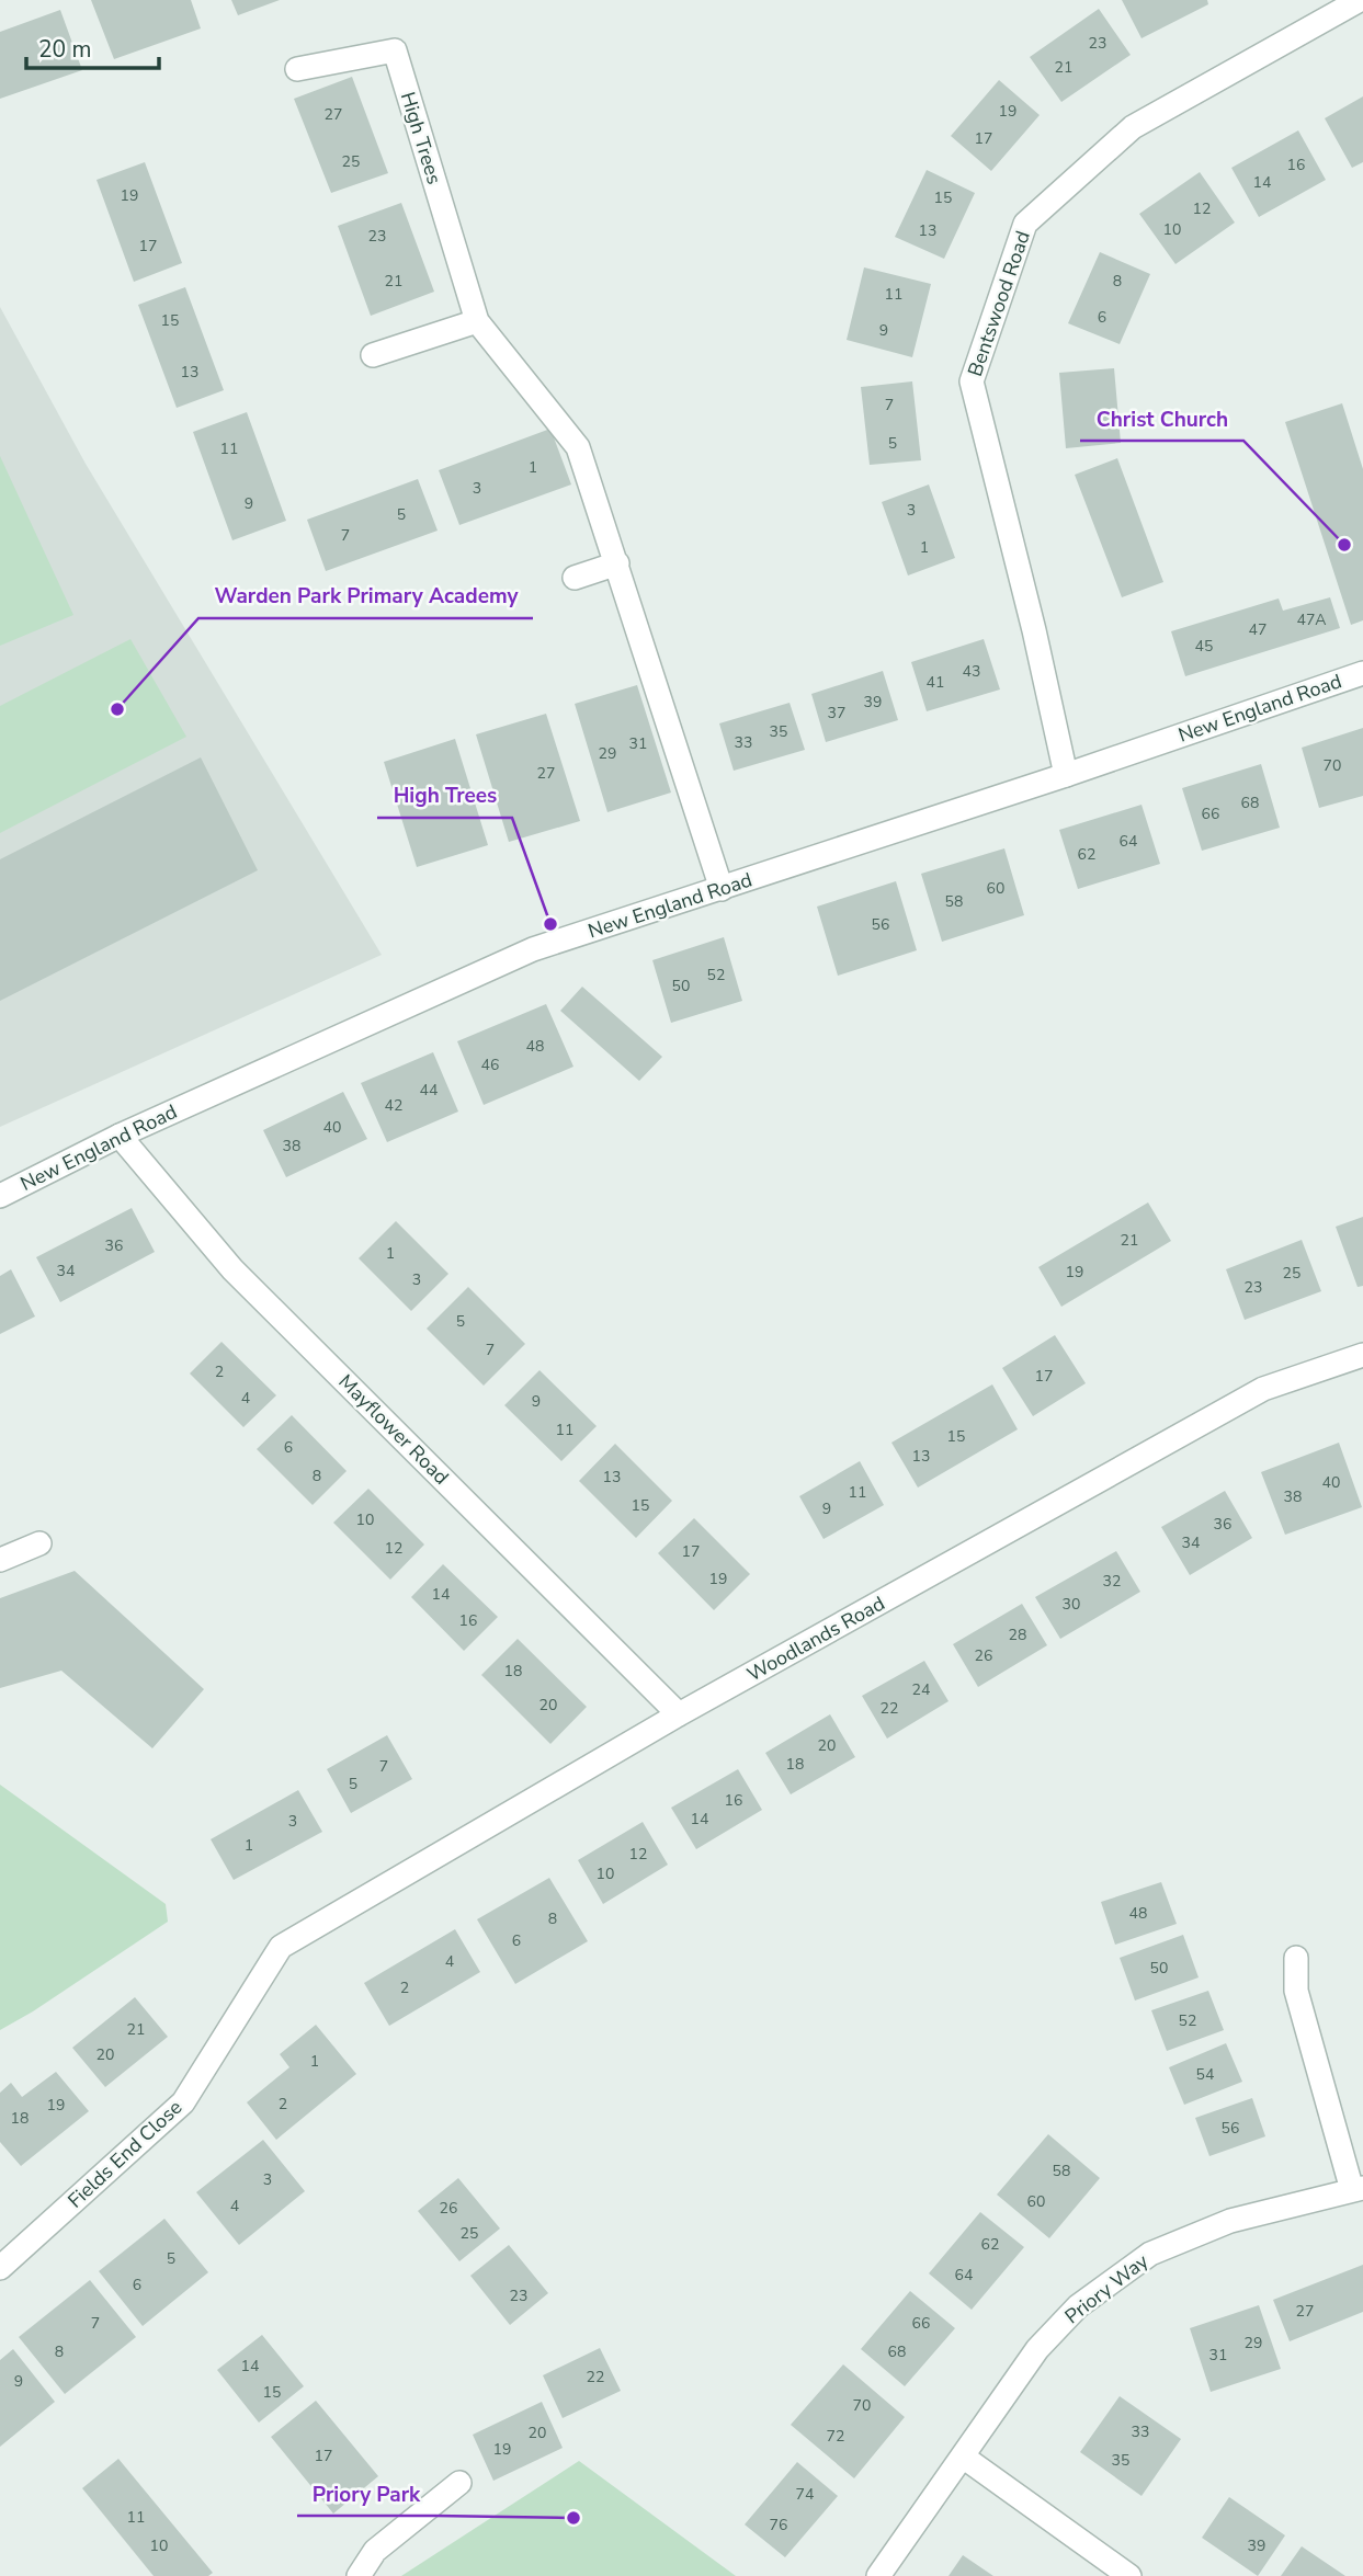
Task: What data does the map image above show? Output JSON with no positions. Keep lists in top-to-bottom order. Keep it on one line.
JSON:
{"streets":{"street":["High Trees","Bentswood Road","New England Road","Mayflower Road","Woodlands Road","Fields End Close","Priory Way"]},"crossings":[["High Trees","New England Road"],["Bentswood Road","New England Road"],["New England Road","Mayflower Road"],["Mayflower Road","Woodlands Road"],["Woodlands Road","Fields End Close"]],"places":["Christ Church","Warden Park Primary Academy","High Trees","Priory Park"],"house_numbers":["23","21","19","27","17","25","16","14","19","15","12","10","13","23","17","21","8","11","6","15","9","13","7","5","11","1","3","9","3","5","7","1","47A","47","45","43","41","39","37","35","33","31","29","70","27","68","66","64","62","60","58","56","52","50","48","46","44","42","40","38","21","36","1","34","19","25","3","23","5","7","2","17","4","9","11","15","6","13","8","13","40","11","38","15","9","10","36","34","12","17","19","32","14","30","16","28","26","18","24","20","22","20","18","7","5","16","14","3","1","12","10","48","8","6","4","50","2","52","21","20","1","54","2","19","18","56","58","3","60","4","26","25","62","5","64","6","23","27","7","66","29","8","68","31","14","22","9","15","70","33","20","72","19","17","35","74","11","76","10","39"],"scale_bar":"20 m"}
